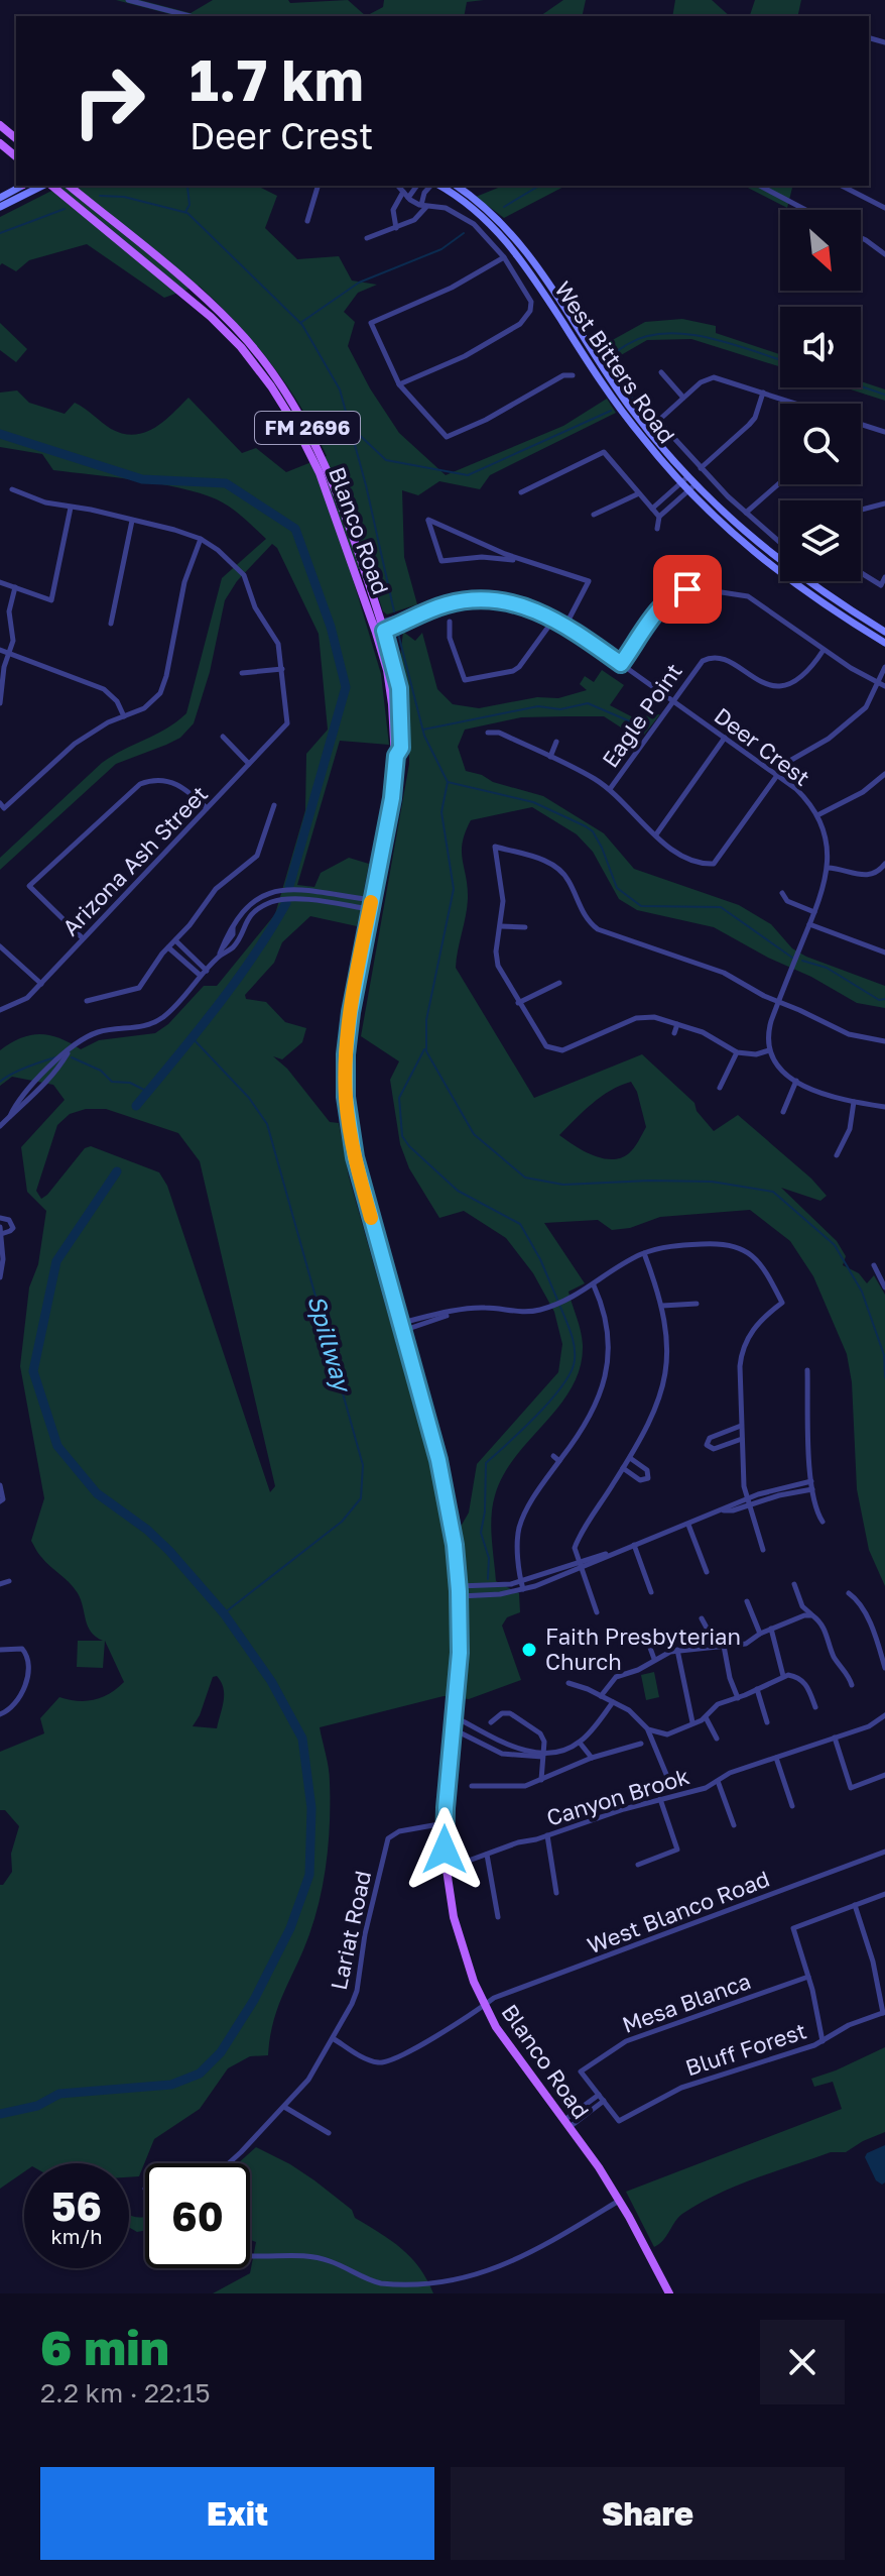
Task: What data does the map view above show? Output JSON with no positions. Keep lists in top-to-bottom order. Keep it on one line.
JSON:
{"streets":{"main road":["West Bitters Road","FM 2696","Blanco Road"],"street":["Eagle Point","Deer Crest","Arizona Ash Street","Canyon Brook","West Blanco Road","Lariat Road","Mesa Blanca","Bluff Forest"]},"crossings":[["Blanco Road","Deer Crest"],["Blanco Road","Canyon Brook"],["Blanco Road","West Blanco Road"],["Blanco Road","Lariat Road"],["Eagle Point","Deer Crest"],["West Blanco Road","Lariat Road"]],"water":["Spillway"],"places":["Faith Presbyterian Church"],"north":"bottom right","page":{"turn":["1.7 km","Deer Crest"],"speed":"56 km/h","limit":"60","heading":["6 min","2.2 km · 22:15"],"buttons":["Exit","Share"]}}
